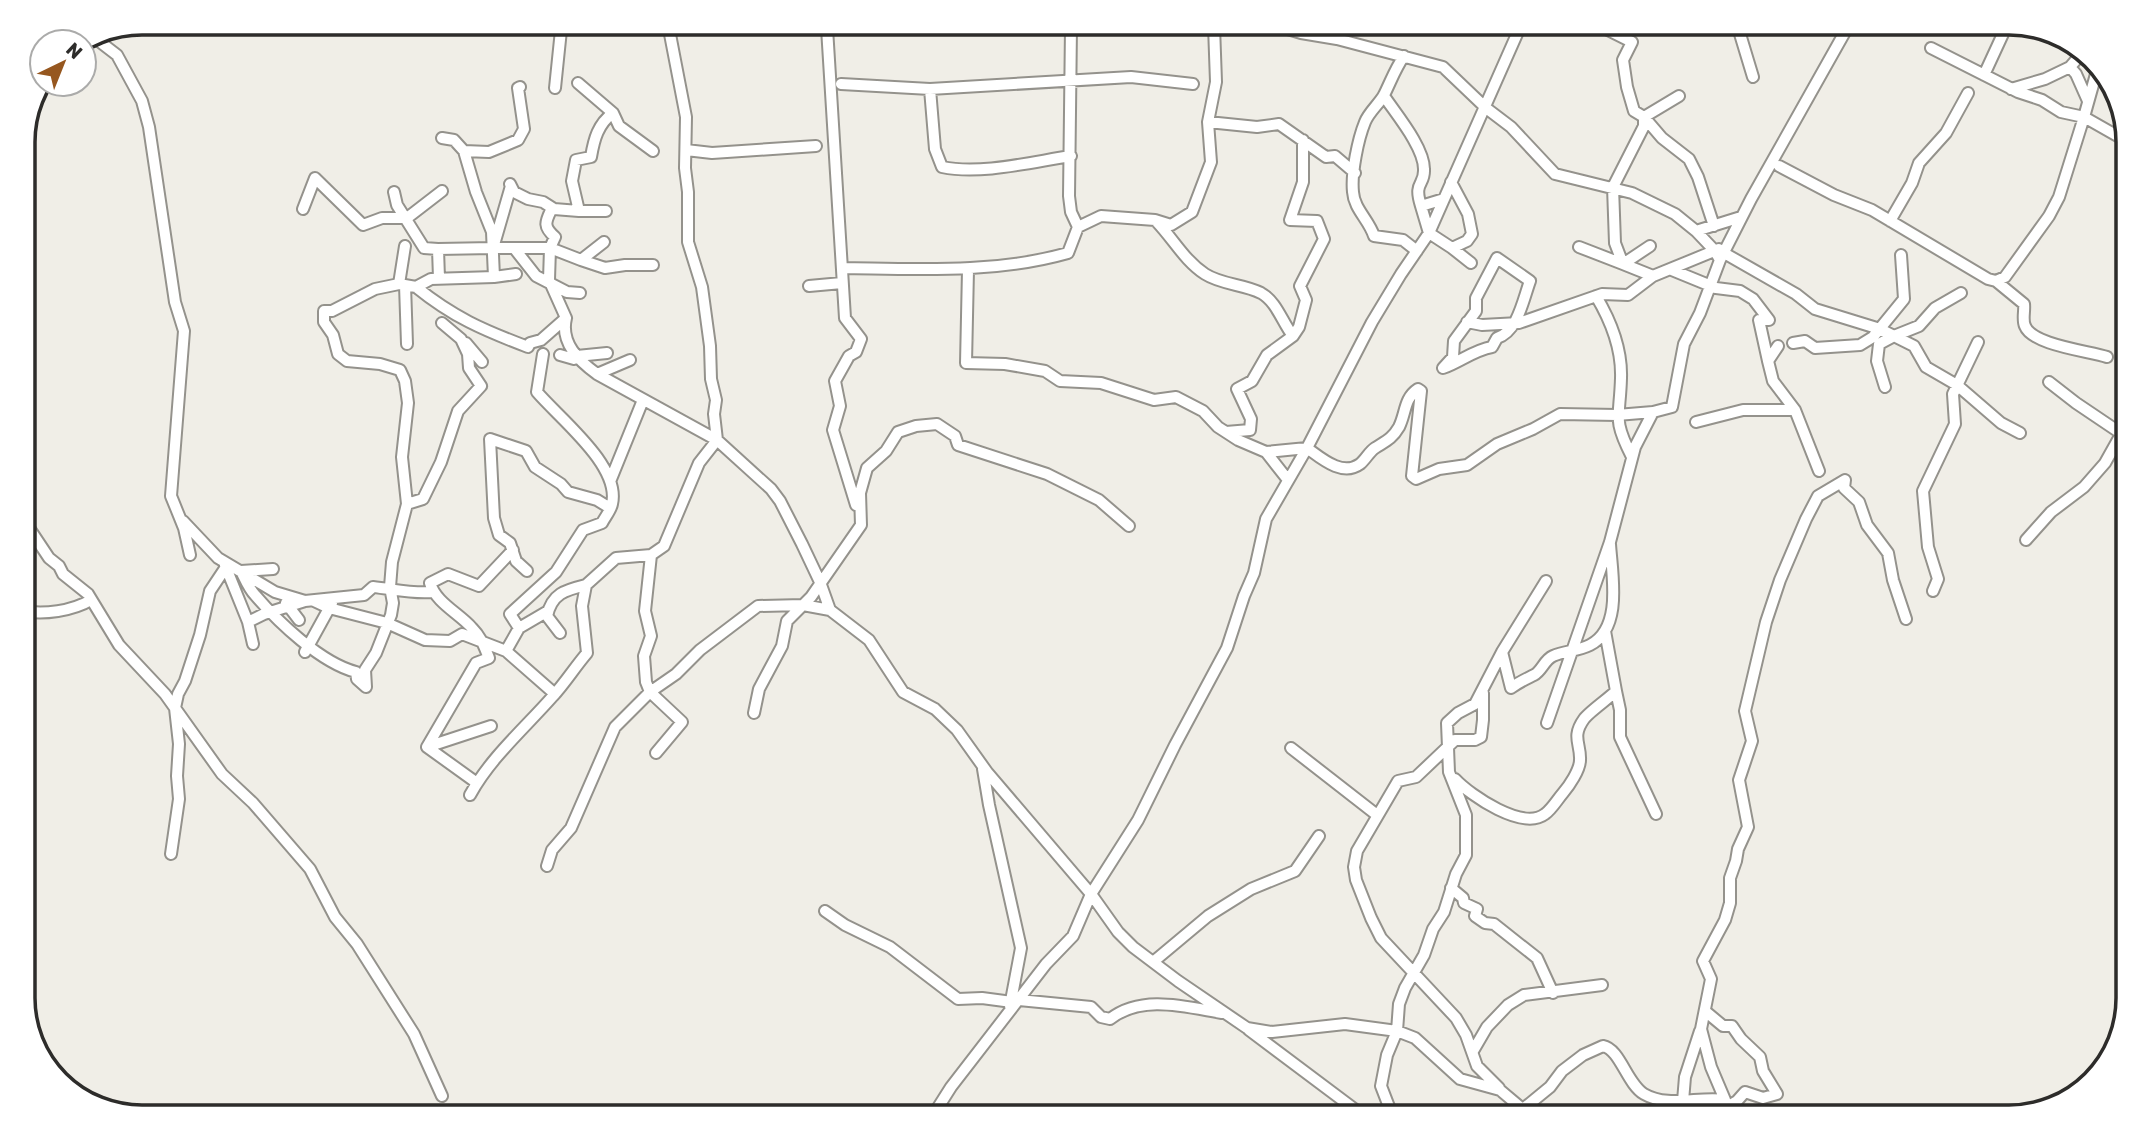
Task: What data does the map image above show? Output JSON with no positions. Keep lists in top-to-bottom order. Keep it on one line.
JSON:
{"north":"top right"}
